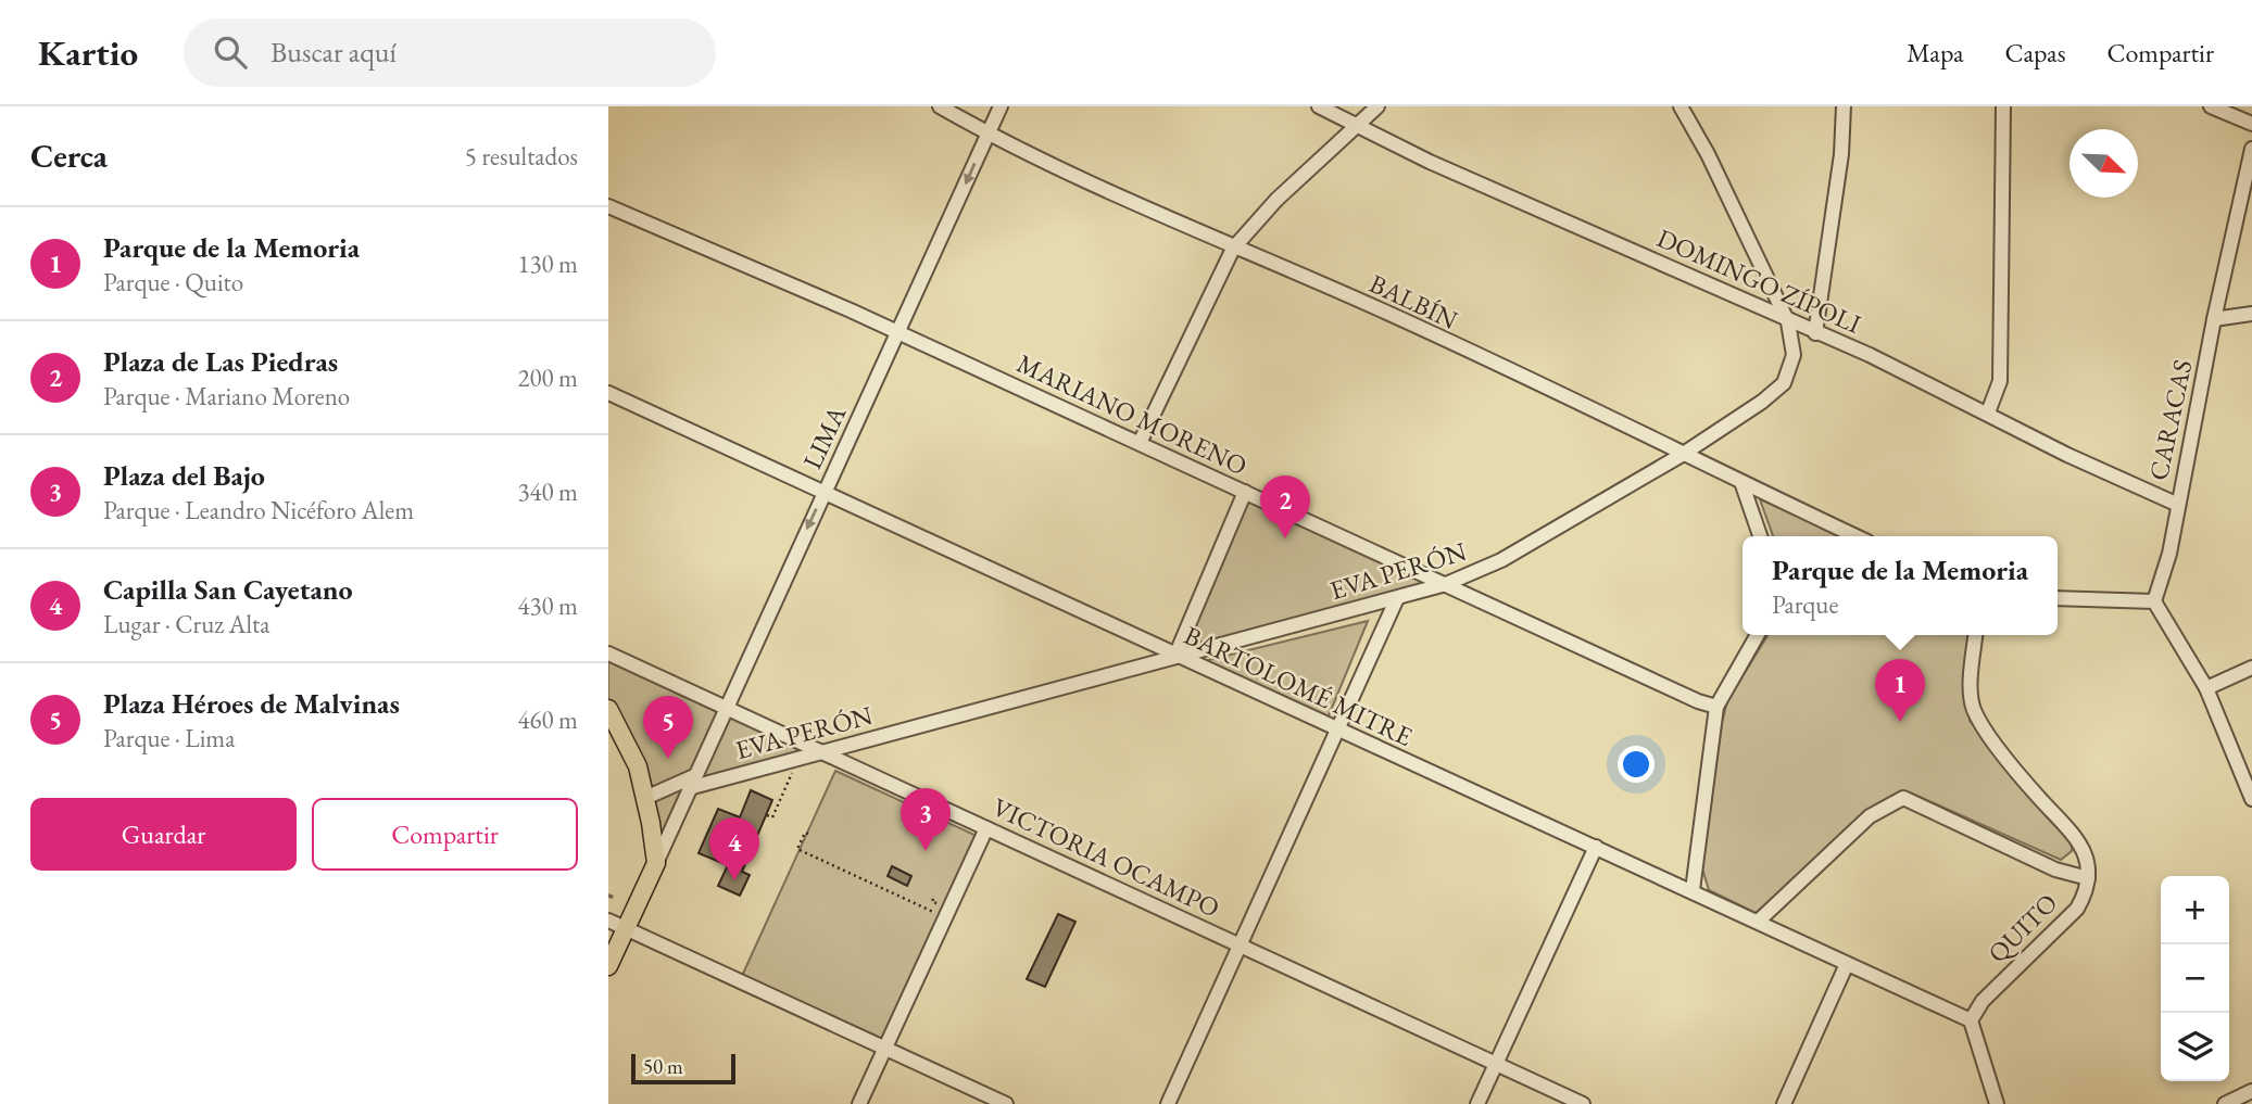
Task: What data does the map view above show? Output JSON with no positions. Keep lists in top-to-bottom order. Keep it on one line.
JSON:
{"streets":{"street":["DOMINGO ZÍPOLI","BALBÍN","MARIANO MORENO","CARACAS","LIMA","EVA PERÓN","BARTOLOMÉ MITRE","VICTORIA OCAMPO","QUITO"]},"crossings":[["DOMINGO ZÍPOLI","CARACAS"],["DOMINGO ZÍPOLI","EVA PERÓN"],["BALBÍN","LIMA"],["BALBÍN","EVA PERÓN"],["MARIANO MORENO","LIMA"],["MARIANO MORENO","EVA PERÓN"],["LIMA","EVA PERÓN"],["LIMA","BARTOLOMÉ MITRE"],["LIMA","VICTORIA OCAMPO"],["EVA PERÓN","BARTOLOMÉ MITRE"],["EVA PERÓN","VICTORIA OCAMPO"],["BARTOLOMÉ MITRE","QUITO"]],"one_way":["LIMA"],"scale_bar":"50 m","north":"bottom right","page":{"header":"Kartio","search":"Buscar aquí","nav":["Mapa","Capas","Compartir"],"heading":["Cerca","5 resultados"],"list":[{"mark":"1","name":"Parque de la Memoria","note":"Parque · Quito","value":"130 m"},{"mark":"2","name":"Plaza de Las Piedras","note":"Parque · Mariano Moreno","value":"200 m"},{"mark":"3","name":"Plaza del Bajo","note":"Parque · Leandro Nicéforo Alem","value":"340 m"},{"mark":"4","name":"Capilla San Cayetano","note":"Lugar · Cruz Alta","value":"430 m"},{"mark":"5","name":"Plaza Héroes de Malvinas","note":"Parque · Lima","value":"460 m"}],"pins":["2","1","5","3","4"],"popup":["Parque de la Memoria","Parque"],"buttons":["Guardar","Compartir"],"map_buttons":["+","−"],"scale":"50 m"}}
